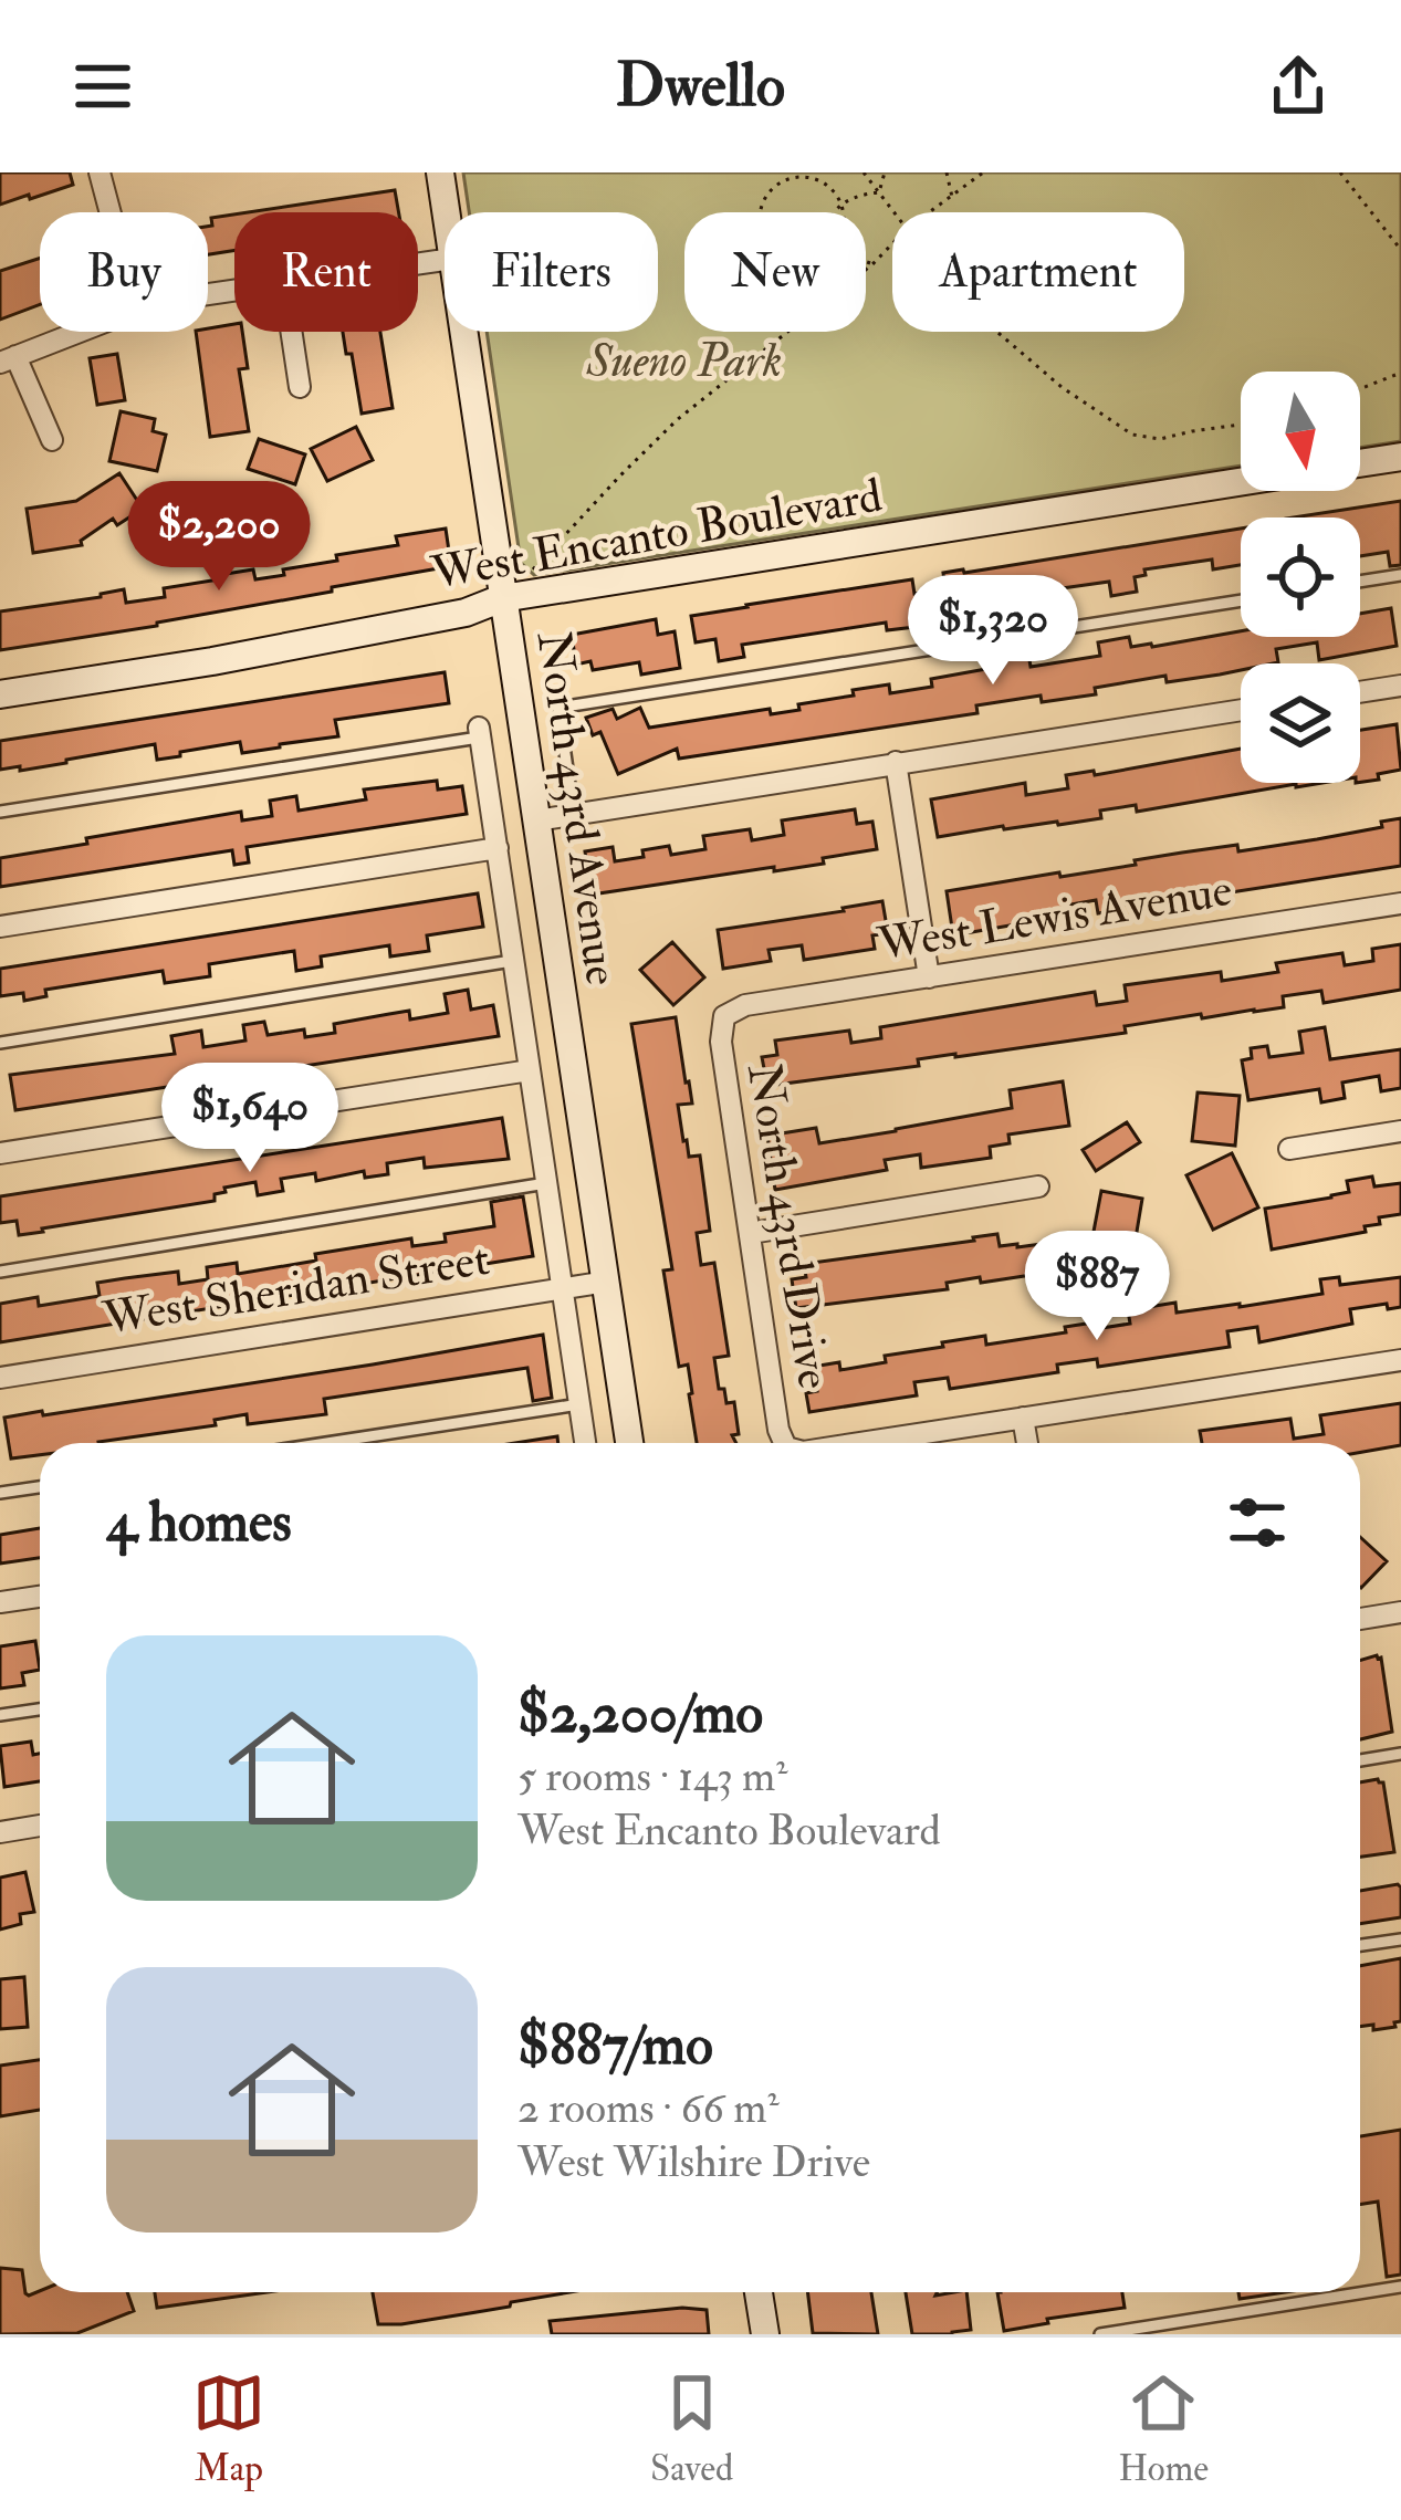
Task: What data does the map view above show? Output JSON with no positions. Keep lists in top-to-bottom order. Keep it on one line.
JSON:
{"streets":{"street":["West Encanto Boulevard","North 43rd Avenue","West Lewis Avenue","North 43rd Drive","West Sheridan Street"]},"crossings":[["West Encanto Boulevard","North 43rd Avenue"],["North 43rd Avenue","West Sheridan Street"],["West Lewis Avenue","North 43rd Drive"]],"parks":["Sueno Park"],"north":"bottom","page":{"header":"Dwello","chip":["Buy","Rent","Filters","New","Apartment"],"price":["$2,200","$1,320","$1,640","$887"],"heading":"4 homes","list":[{"name":"$2,200/mo","note":"5 rooms · 143 m² · West Encanto Boulevard"},{"name":"$887/mo","note":"2 rooms · 66 m² · West Wilshire Drive"}],"tabs":["Map","Saved","Home"]}}
